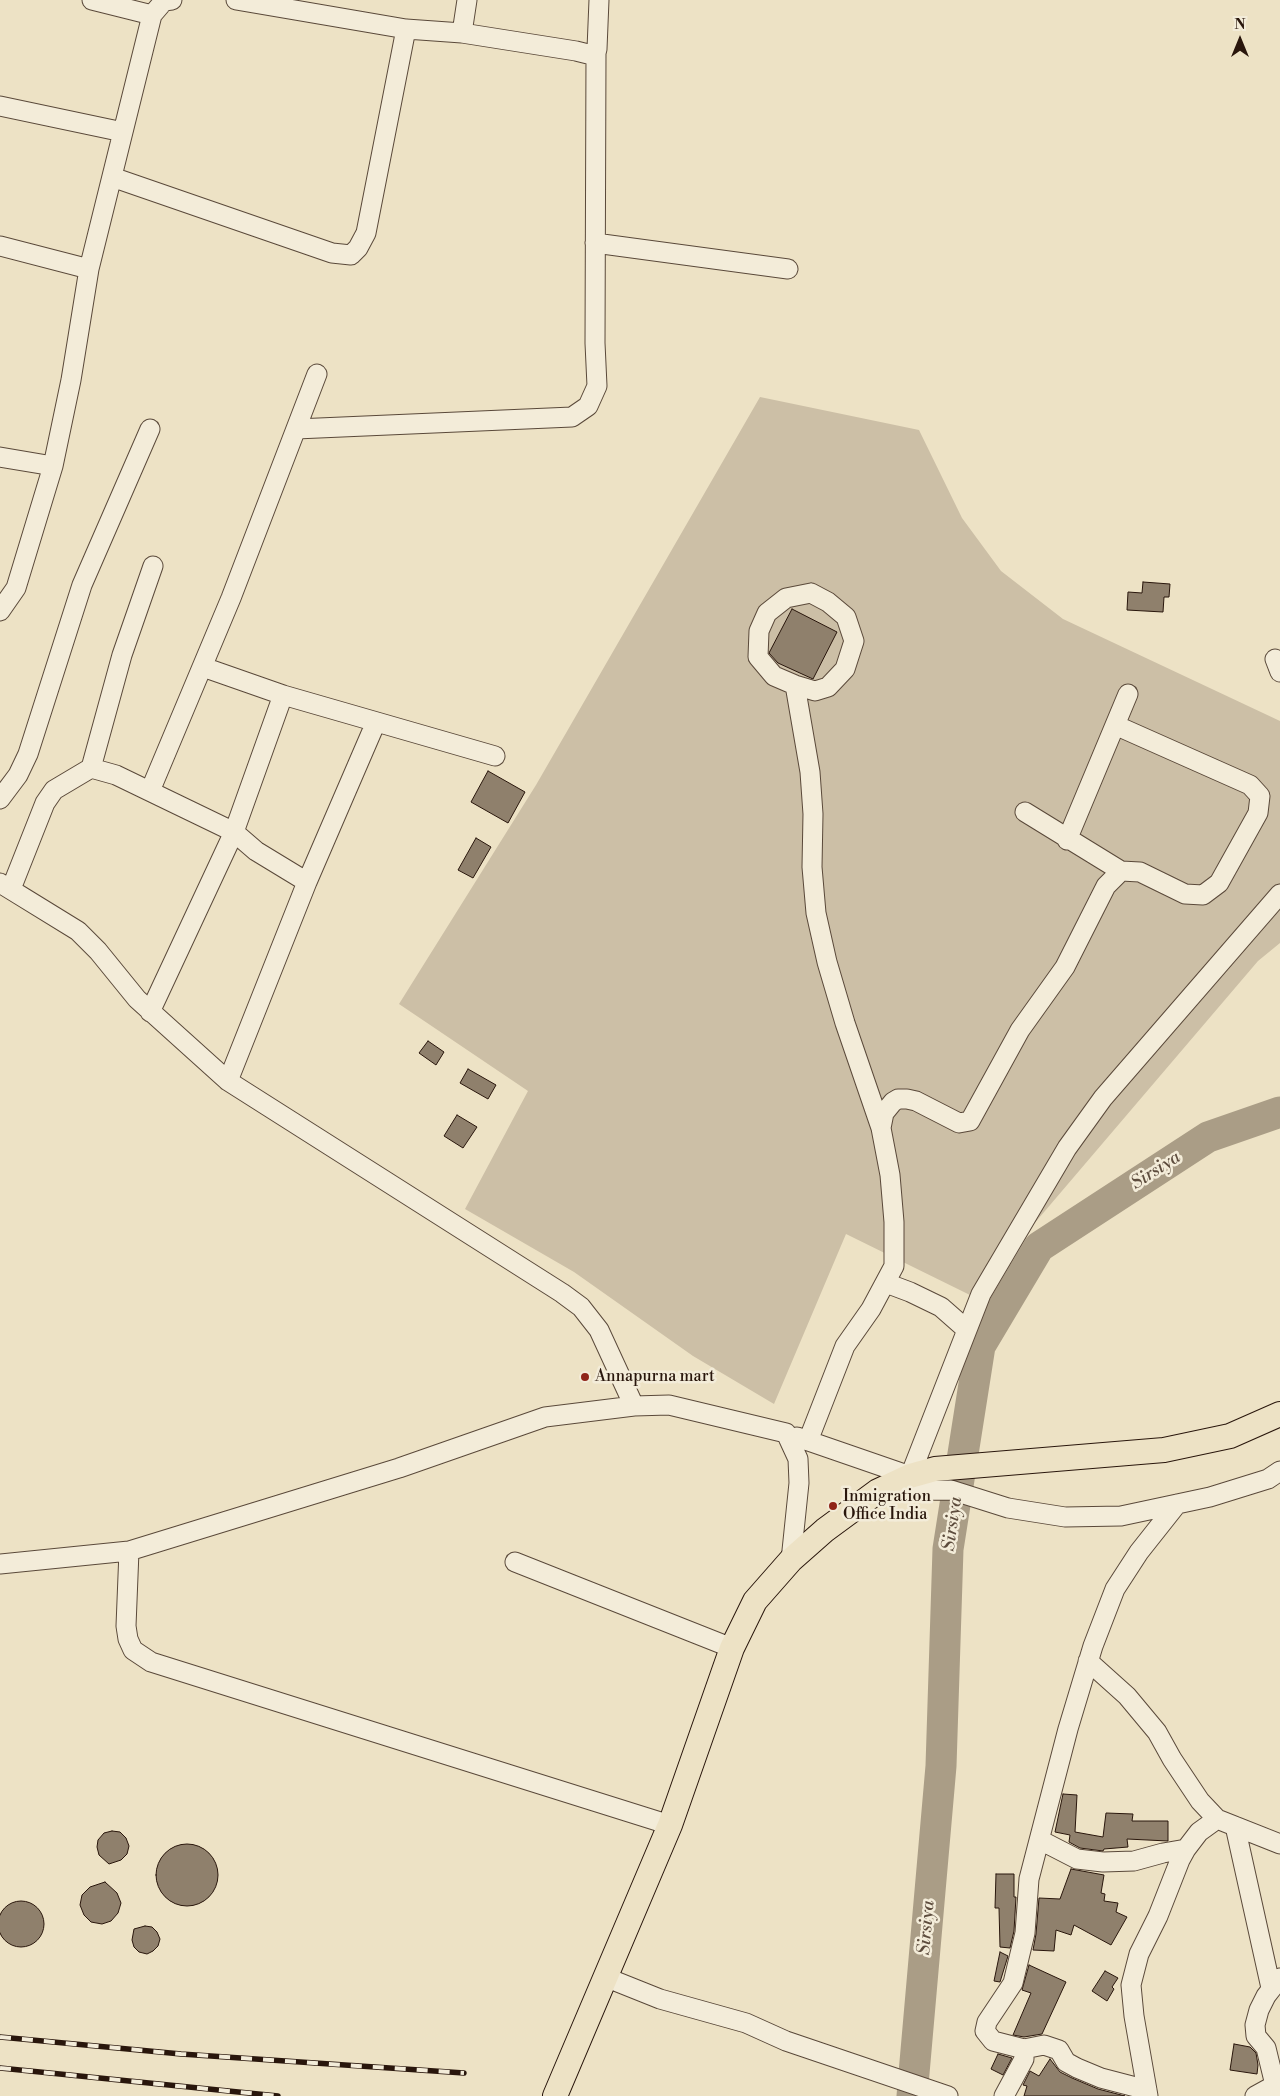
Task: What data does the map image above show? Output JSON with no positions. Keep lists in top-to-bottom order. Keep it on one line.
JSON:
{"water":["Sirsiya"],"places":["Annapurna mart","Inmigration Office India"],"north":"top"}
